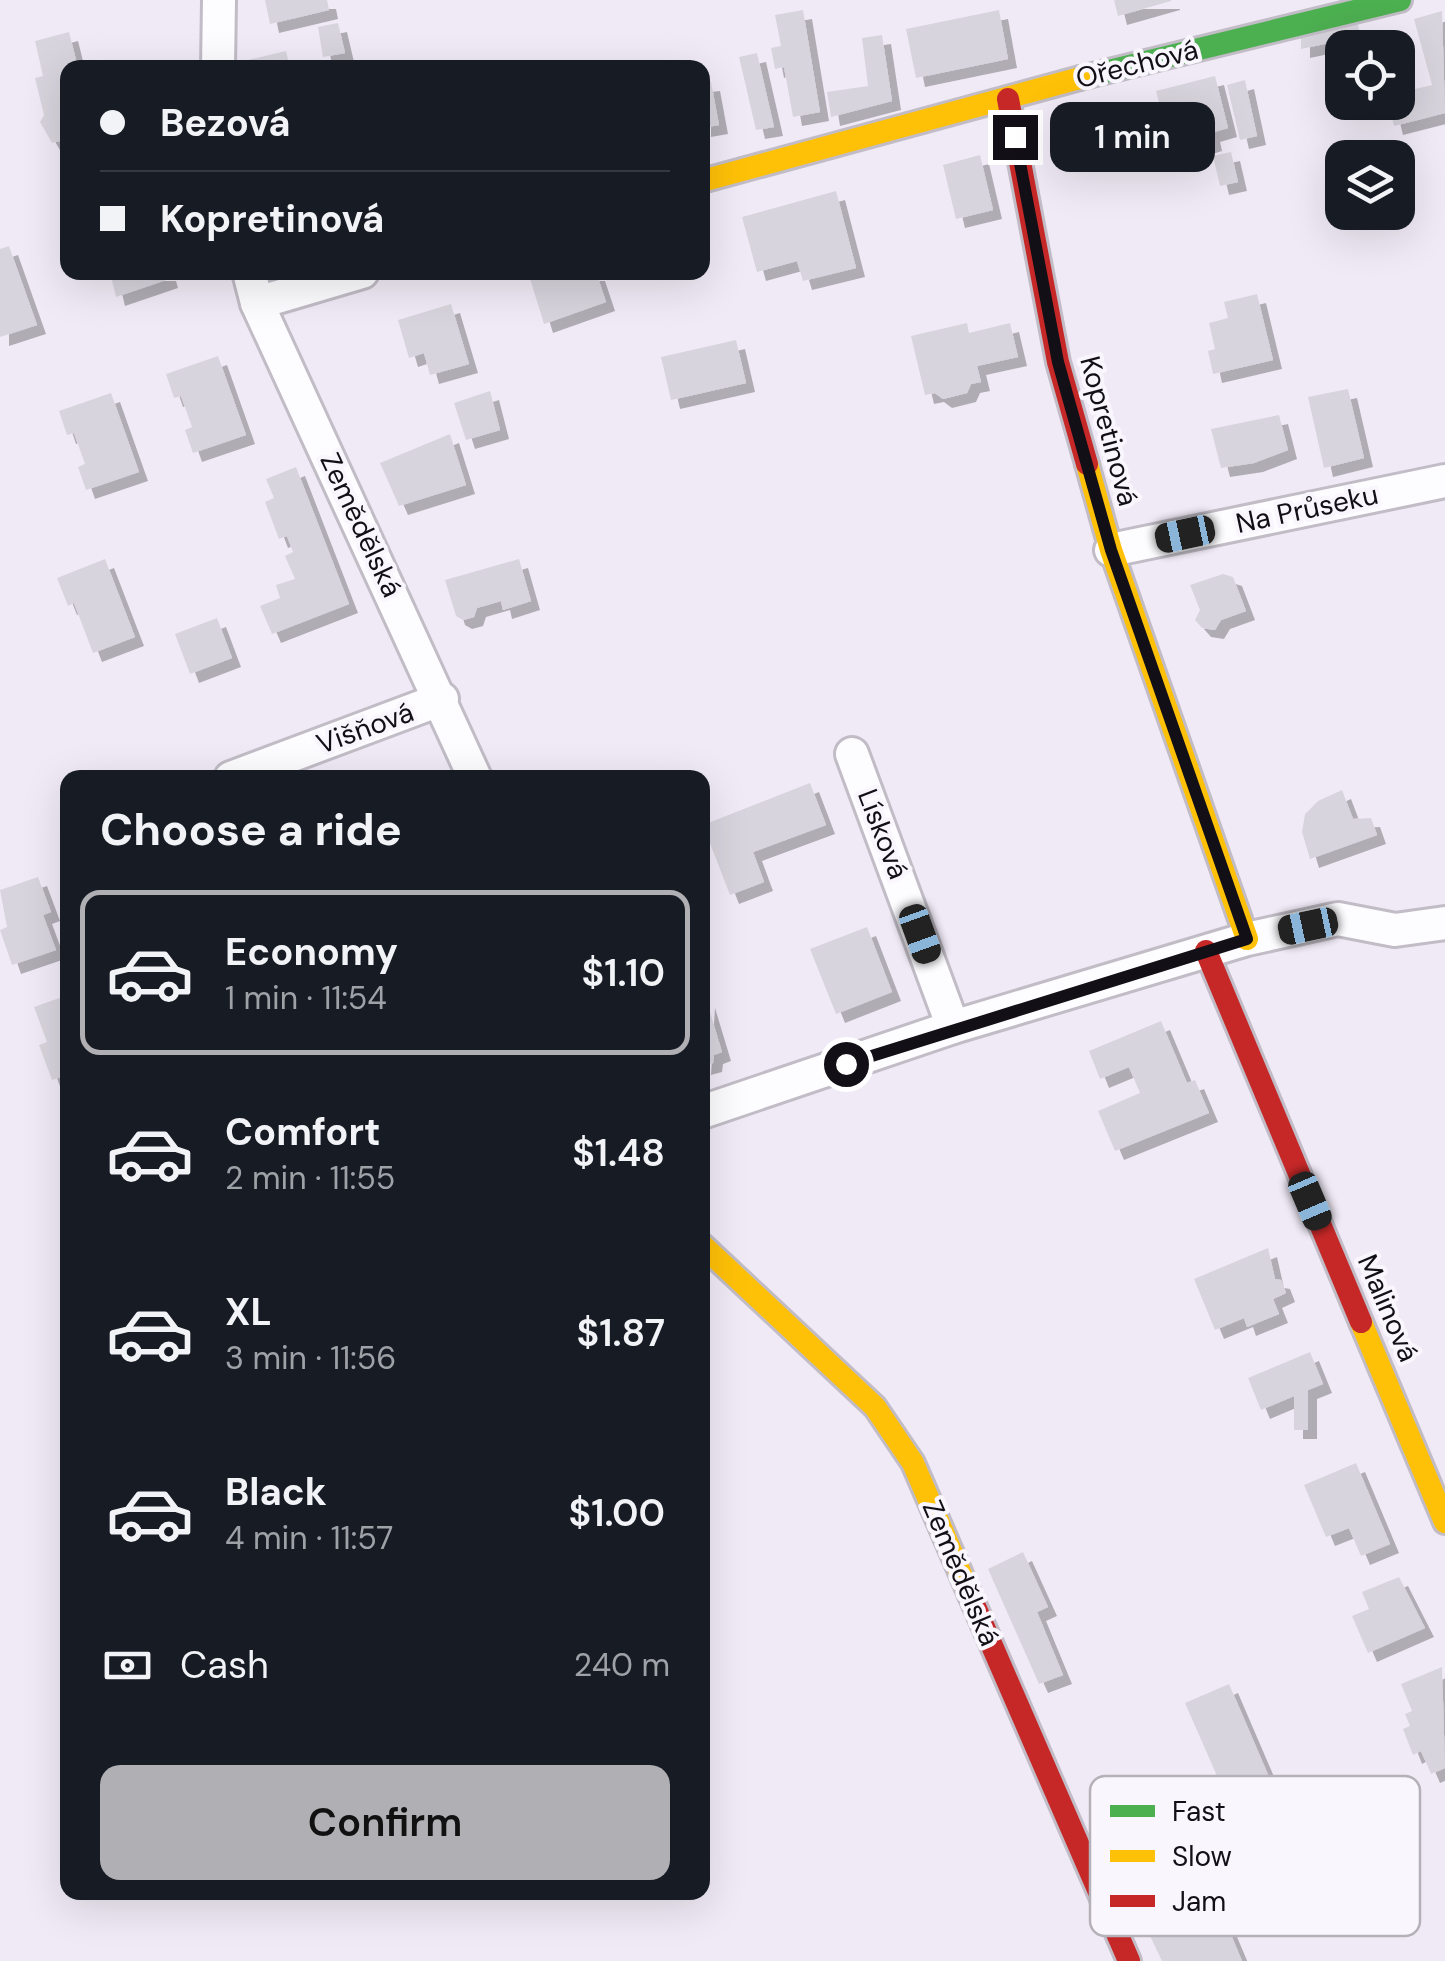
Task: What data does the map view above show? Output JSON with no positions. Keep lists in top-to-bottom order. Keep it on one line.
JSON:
{"streets":{"street":["Ořechová","Kopretinová","Na Průseku","Zemědělská","Višňová","Lísková","Malinová"]},"crossings":[["Ořechová","Kopretinová"],["Kopretinová","Na Průseku"],["Zemědělská","Višňová"]],"legend":["Fast","Slow","Jam"],"page":{"banner":["Bezová","Kopretinová"],"bubble":"1 min","heading":"Choose a ride","list":[{"name":"Economy","note":"1 min · 11:54","value":"$1.10"},{"name":"Comfort","note":"2 min · 11:55","value":"$1.48"},{"name":"XL","note":"3 min · 11:56","value":"$1.87"},{"name":"Black","note":"4 min · 11:57","value":"$1.00"}],"pay":["Cash","240 m"],"buttons":"Confirm"}}
